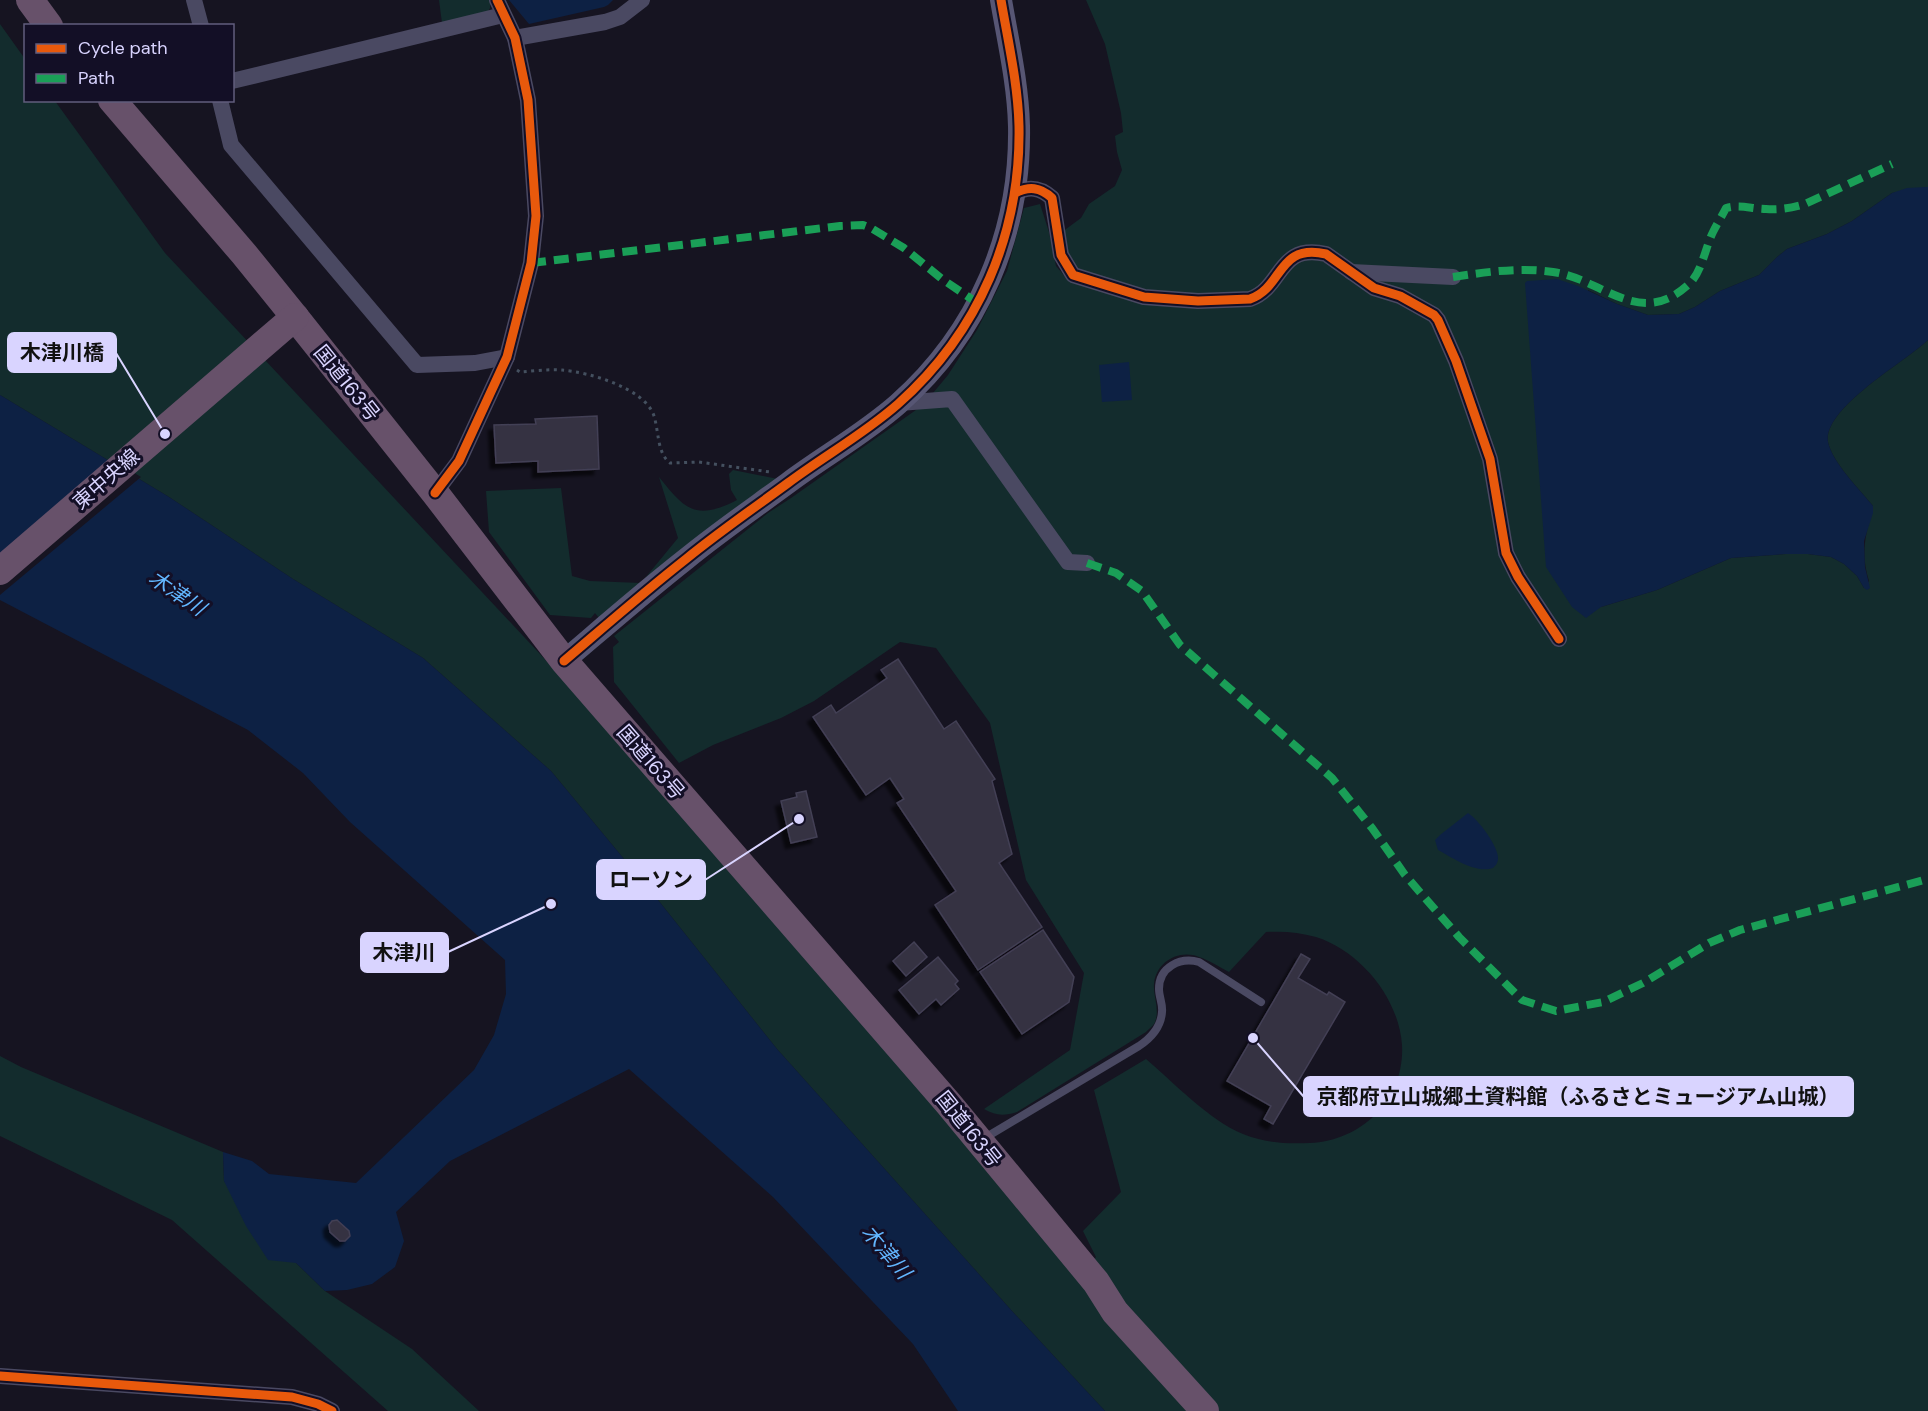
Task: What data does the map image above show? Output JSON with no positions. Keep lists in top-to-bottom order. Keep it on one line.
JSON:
{"streets":{"highway":["国道163号","東中央線"]},"crossings":[["国道163号","東中央線"]],"water":["木津川"],"places":["木津川橋","ローソン","木津川","京都府立山城郷土資料館（ふるさとミュージアム山城）"],"legend":["Cycle path","Path"]}
